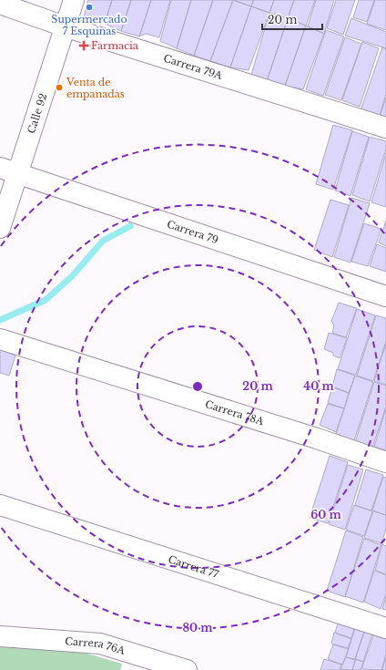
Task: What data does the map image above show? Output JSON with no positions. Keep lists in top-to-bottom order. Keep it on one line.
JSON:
{"streets":{"street":["Carrera 79A","Calle 92","Carrera 79","Carrera 78A","Carrera 77","Carrera 76A"]},"crossings":[["Carrera 79A","Calle 92"],["Calle 92","Carrera 79"]],"places":{"other":["Supermercado 7 Esquinas","Venta de empanadas"],"health":["Farmacia"]},"scale_bar":"20 m","rings":["20 m","40 m","60 m","80 m"]}
